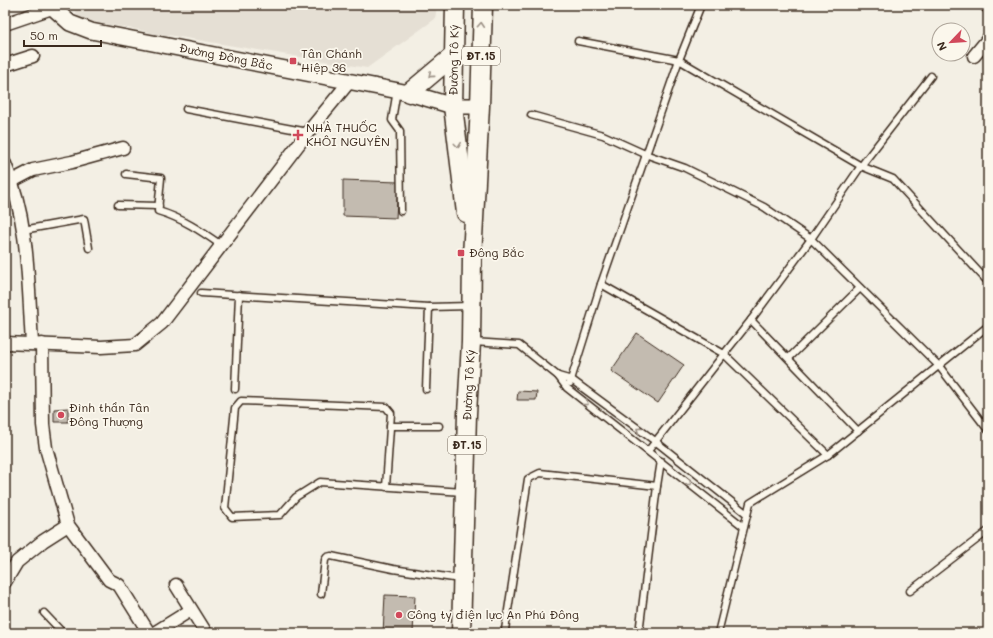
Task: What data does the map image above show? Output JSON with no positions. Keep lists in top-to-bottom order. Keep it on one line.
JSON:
{"streets":{"main road":["ĐT.15","Đường Tô Ký"],"street":["Đường Đông Bắc"]},"crossings":[["Đường Đông Bắc","Đường Tô Ký"]],"places":{"transit":["Tân Chánh Hiệp 36","Đông Bắc"],"health":["NHÀ THUỐC KHÔI NGUYÊN"],"other":["Đình thần Tân Đông Thượng","Công ty điện lực An Phú Đông"]},"scale_bar":"50 m","north":"bottom left"}
